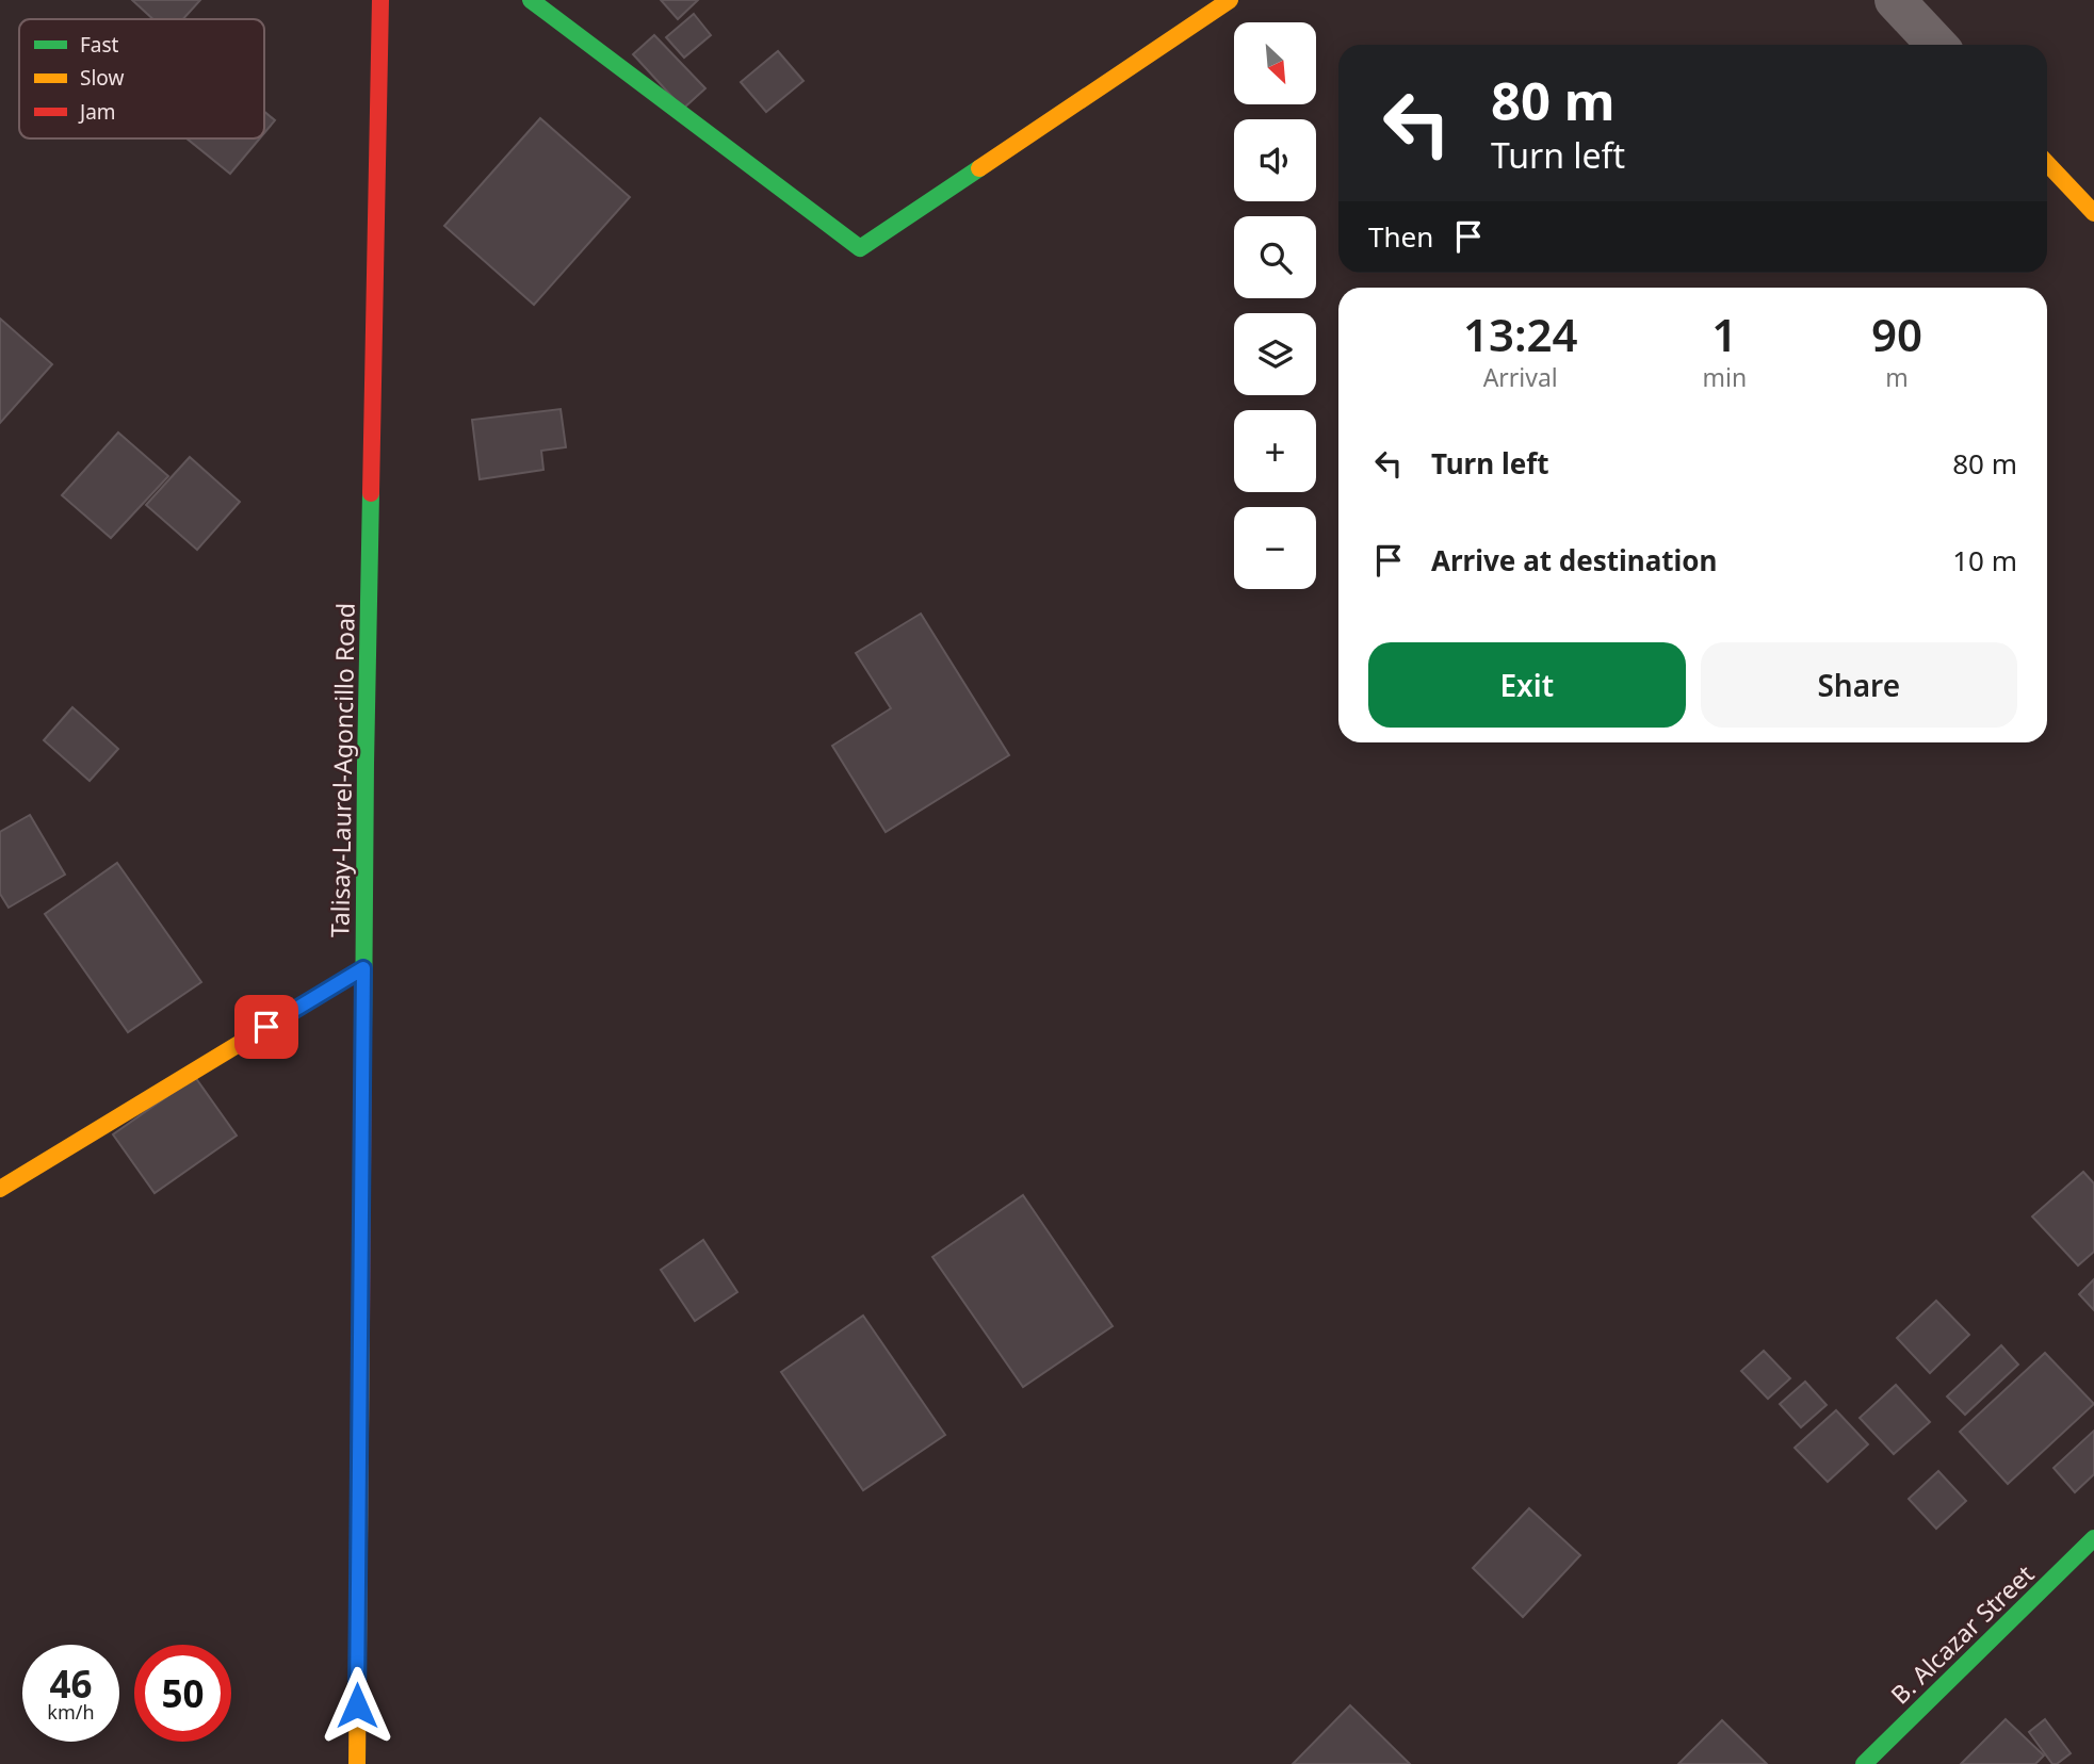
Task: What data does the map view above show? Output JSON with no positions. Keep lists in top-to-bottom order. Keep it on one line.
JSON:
{"streets":{"main road":["Talisay-Laurel-Agoncillo Road","B. Alcazar Street"]},"legend":["Fast","Slow","Jam"],"north":"bottom right","page":{"map_buttons":["+","−"],"turn":["80 m","Turn left"],"then":"Then","eta":["13:24","Arrival","1","min","90","m"],"list":[{"name":"Turn left","value":"80 m"},{"name":"Arrive at destination","value":"10 m"}],"buttons":["Exit","Share"],"speed":"46 km/h","limit":"50"}}
